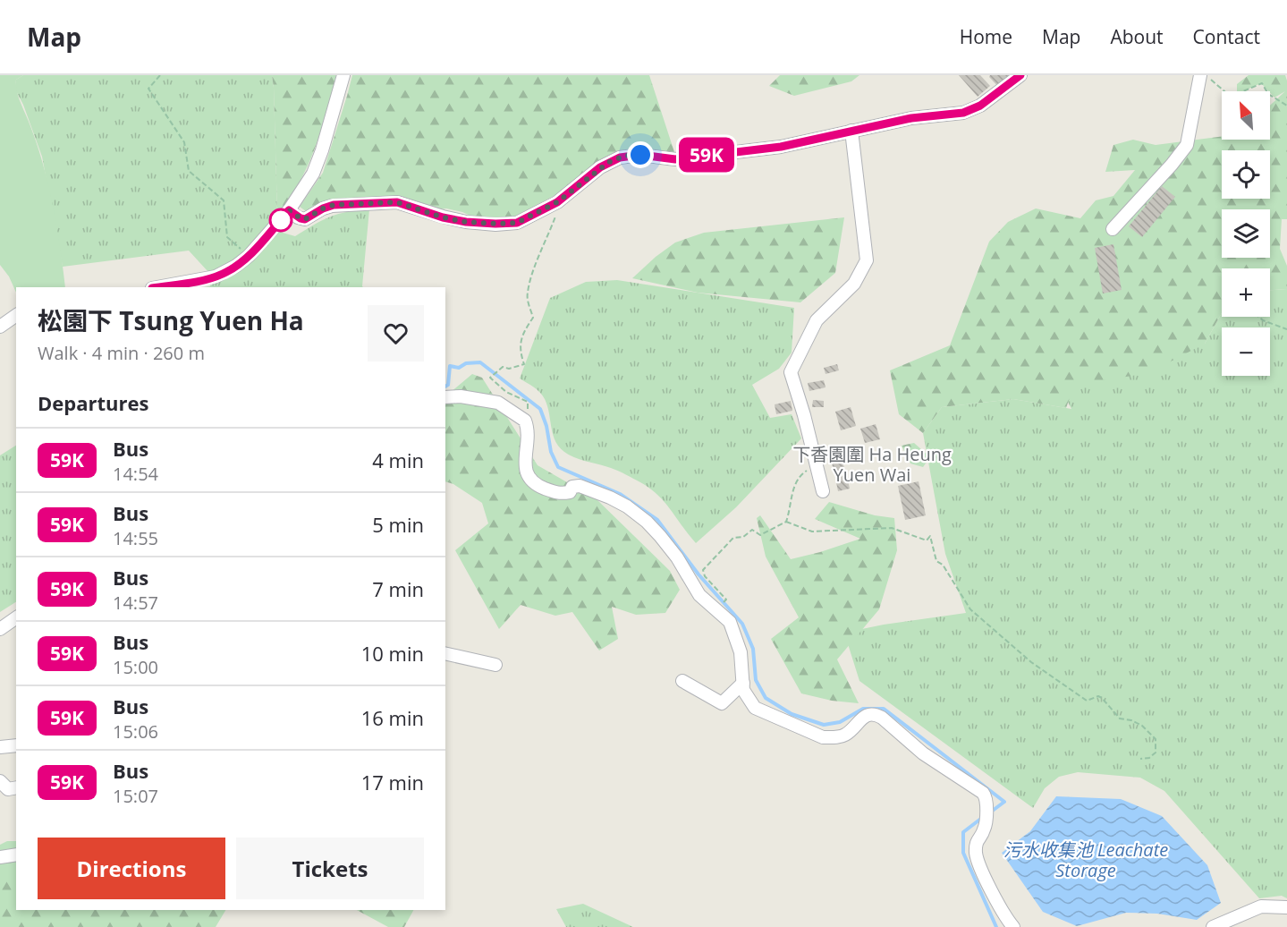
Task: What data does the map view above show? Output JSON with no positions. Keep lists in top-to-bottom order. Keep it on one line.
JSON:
{"districts":["下香園圍 Ha Heung Yuen Wai"],"water":["污水收集池 Leachate Storage"],"lines":["bus line 59K"],"north":"top left","page":{"header":"Map","nav":["Home","Map","About","Contact"],"on_map":"59K","map_buttons":["+","−"],"heading":[["松園下 Tsung Yuen Ha","Walk · 4 min · 260 m"],"Departures"],"list":[{"mark":"59K","name":"Bus","note":"14:54","value":"4 min"},{"mark":"59K","name":"Bus","note":"14:55","value":"5 min"},{"mark":"59K","name":"Bus","note":"14:57","value":"7 min"},{"mark":"59K","name":"Bus","note":"15:00","value":"10 min"},{"mark":"59K","name":"Bus","note":"15:06","value":"16 min"},{"mark":"59K","name":"Bus","note":"15:07","value":"17 min"}],"buttons":["Directions","Tickets"]}}
